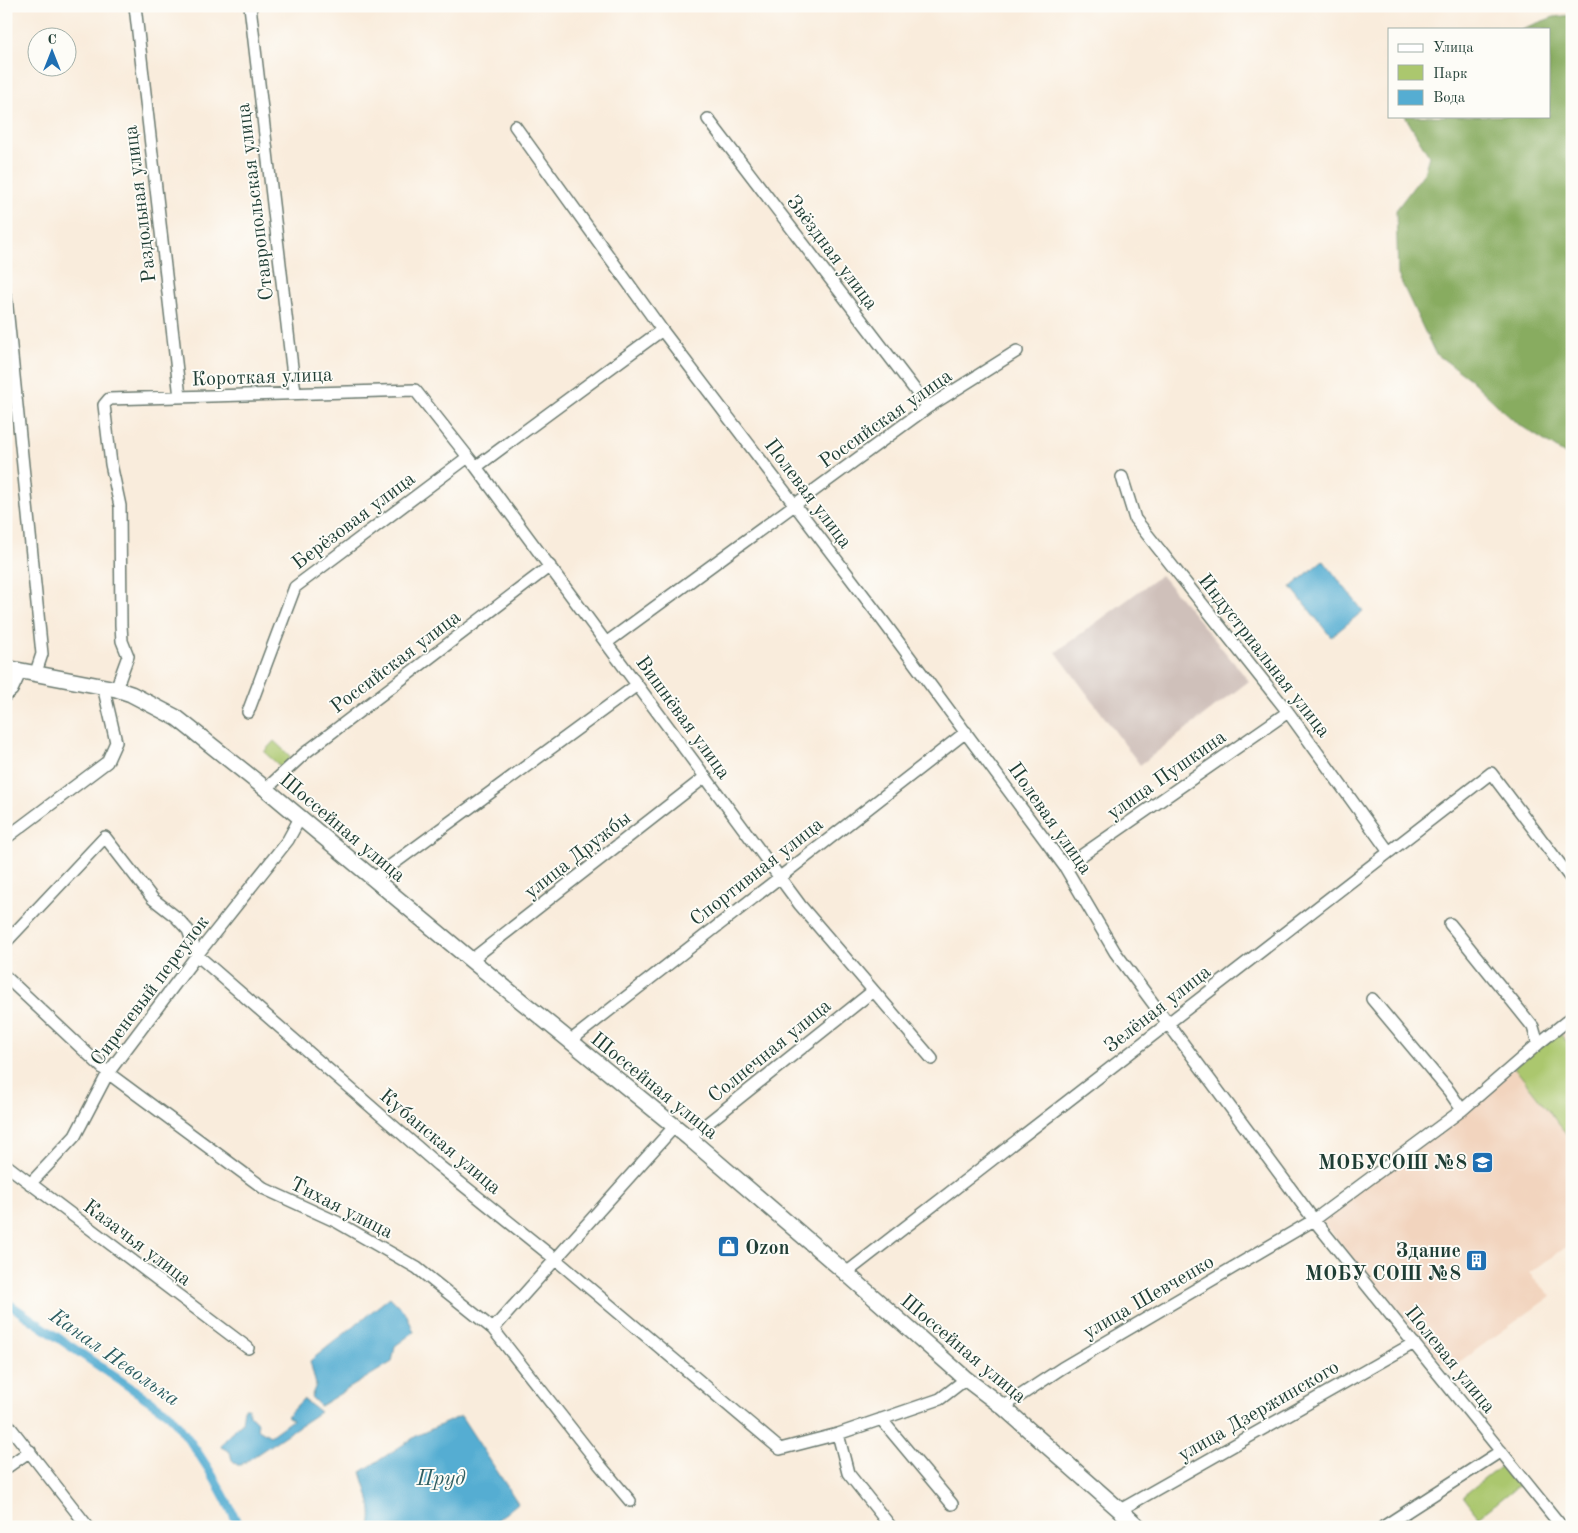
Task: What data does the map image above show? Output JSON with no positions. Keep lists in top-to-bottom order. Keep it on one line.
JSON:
{"streets":{"main road":["Шоссейная улица"],"street":["Ставропольская улица","Раздольная улица","Звёздная улица","Короткая улица","Российская улица","Полевая улица","Берёзовая улица","Индустриальная улица","Вишнёвая улица","улица Пушкина","улица Дружбы","Спортивная улица","Сиреневый переулок","Зелёная улица","Солнечная улица","Кубанская улица","Тихая улица","Казачья улица","улица Шевченко","улица Дзержинского"]},"crossings":[["Ставропольская улица","Короткая улица"],["Раздольная улица","Короткая улица"],["Звёздная улица","Российская улица"],["Короткая улица","Вишнёвая улица"],["Короткая улица","Шоссейная улица"],["Российская улица","Полевая улица"],["Российская улица","Вишнёвая улица"],["Российская улица","Шоссейная улица"],["Полевая улица","улица Пушкина"],["Полевая улица","Спортивная улица"],["Полевая улица","Зелёная улица"],["Полевая улица","улица Шевченко"],["Полевая улица","улица Дзержинского"],["Берёзовая улица","Вишнёвая улица"],["Индустриальная улица","улица Пушкина"],["Индустриальная улица","Зелёная улица"],["Вишнёвая улица","улица Дружбы"],["Вишнёвая улица","Спортивная улица"],["Вишнёвая улица","Солнечная улица"],["Шоссейная улица","улица Дружбы"],["Шоссейная улица","Спортивная улица"],["Шоссейная улица","Сиреневый переулок"],["Шоссейная улица","Зелёная улица"],["Шоссейная улица","Солнечная улица"],["Шоссейная улица","улица Шевченко"],["Шоссейная улица","улица Дзержинского"],["Сиреневый переулок","Кубанская улица"],["Сиреневый переулок","Тихая улица"],["Сиреневый переулок","Казачья улица"]],"water":["Канал Неволька","Пруд"],"places":{"school or university":["МОБУСОШ №8"],"shop":["Ozon"],"building":["Здание МОБУ СОШ №8"]},"legend":["Улица","Парк","Вода"],"north":"top"}
